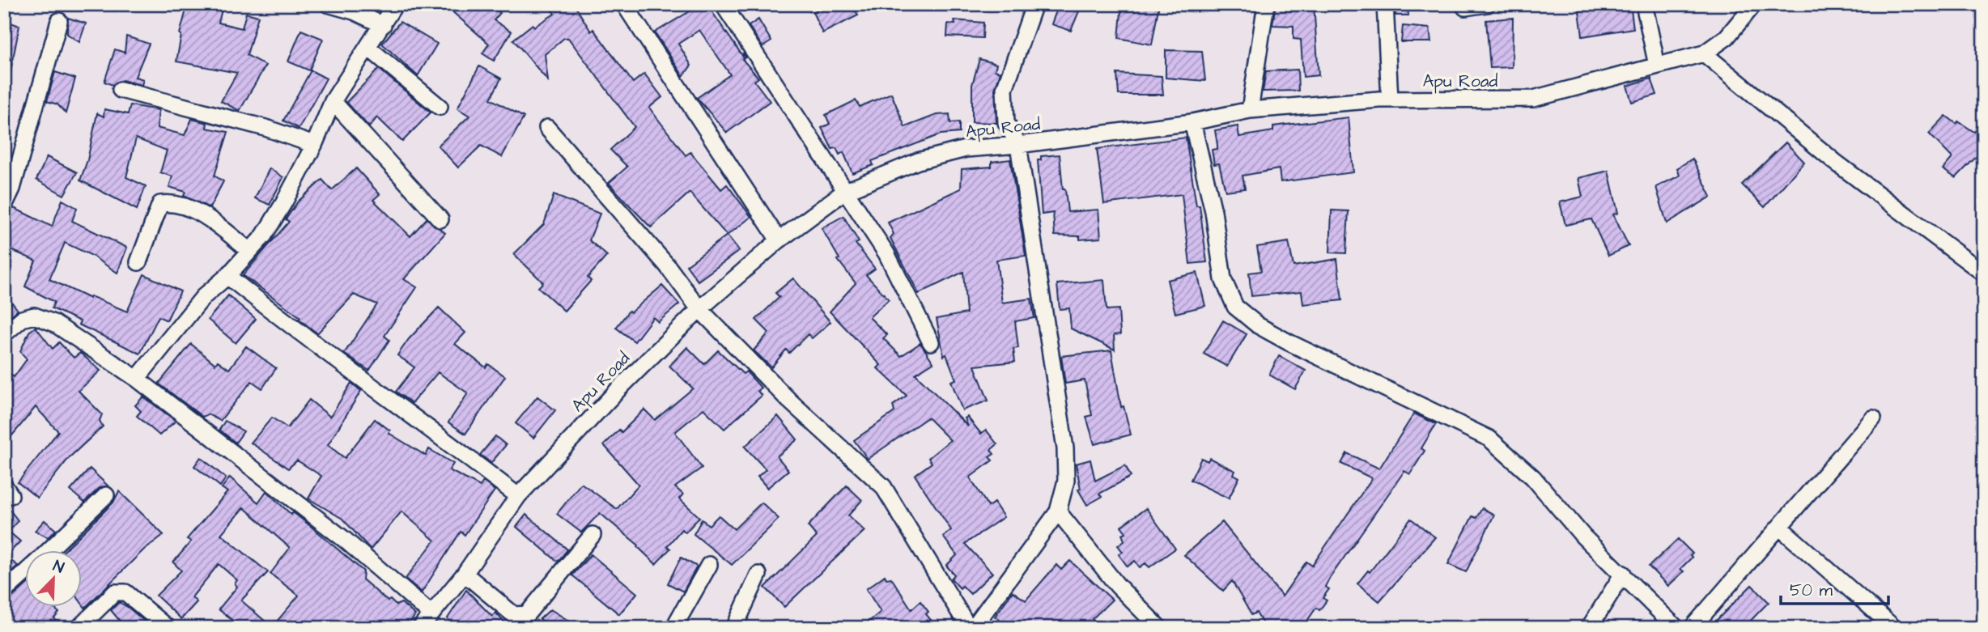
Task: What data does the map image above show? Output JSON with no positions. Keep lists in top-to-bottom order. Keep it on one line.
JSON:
{"streets":{"street":["Apu Road"]},"scale_bar":"50 m","north":"top right"}
